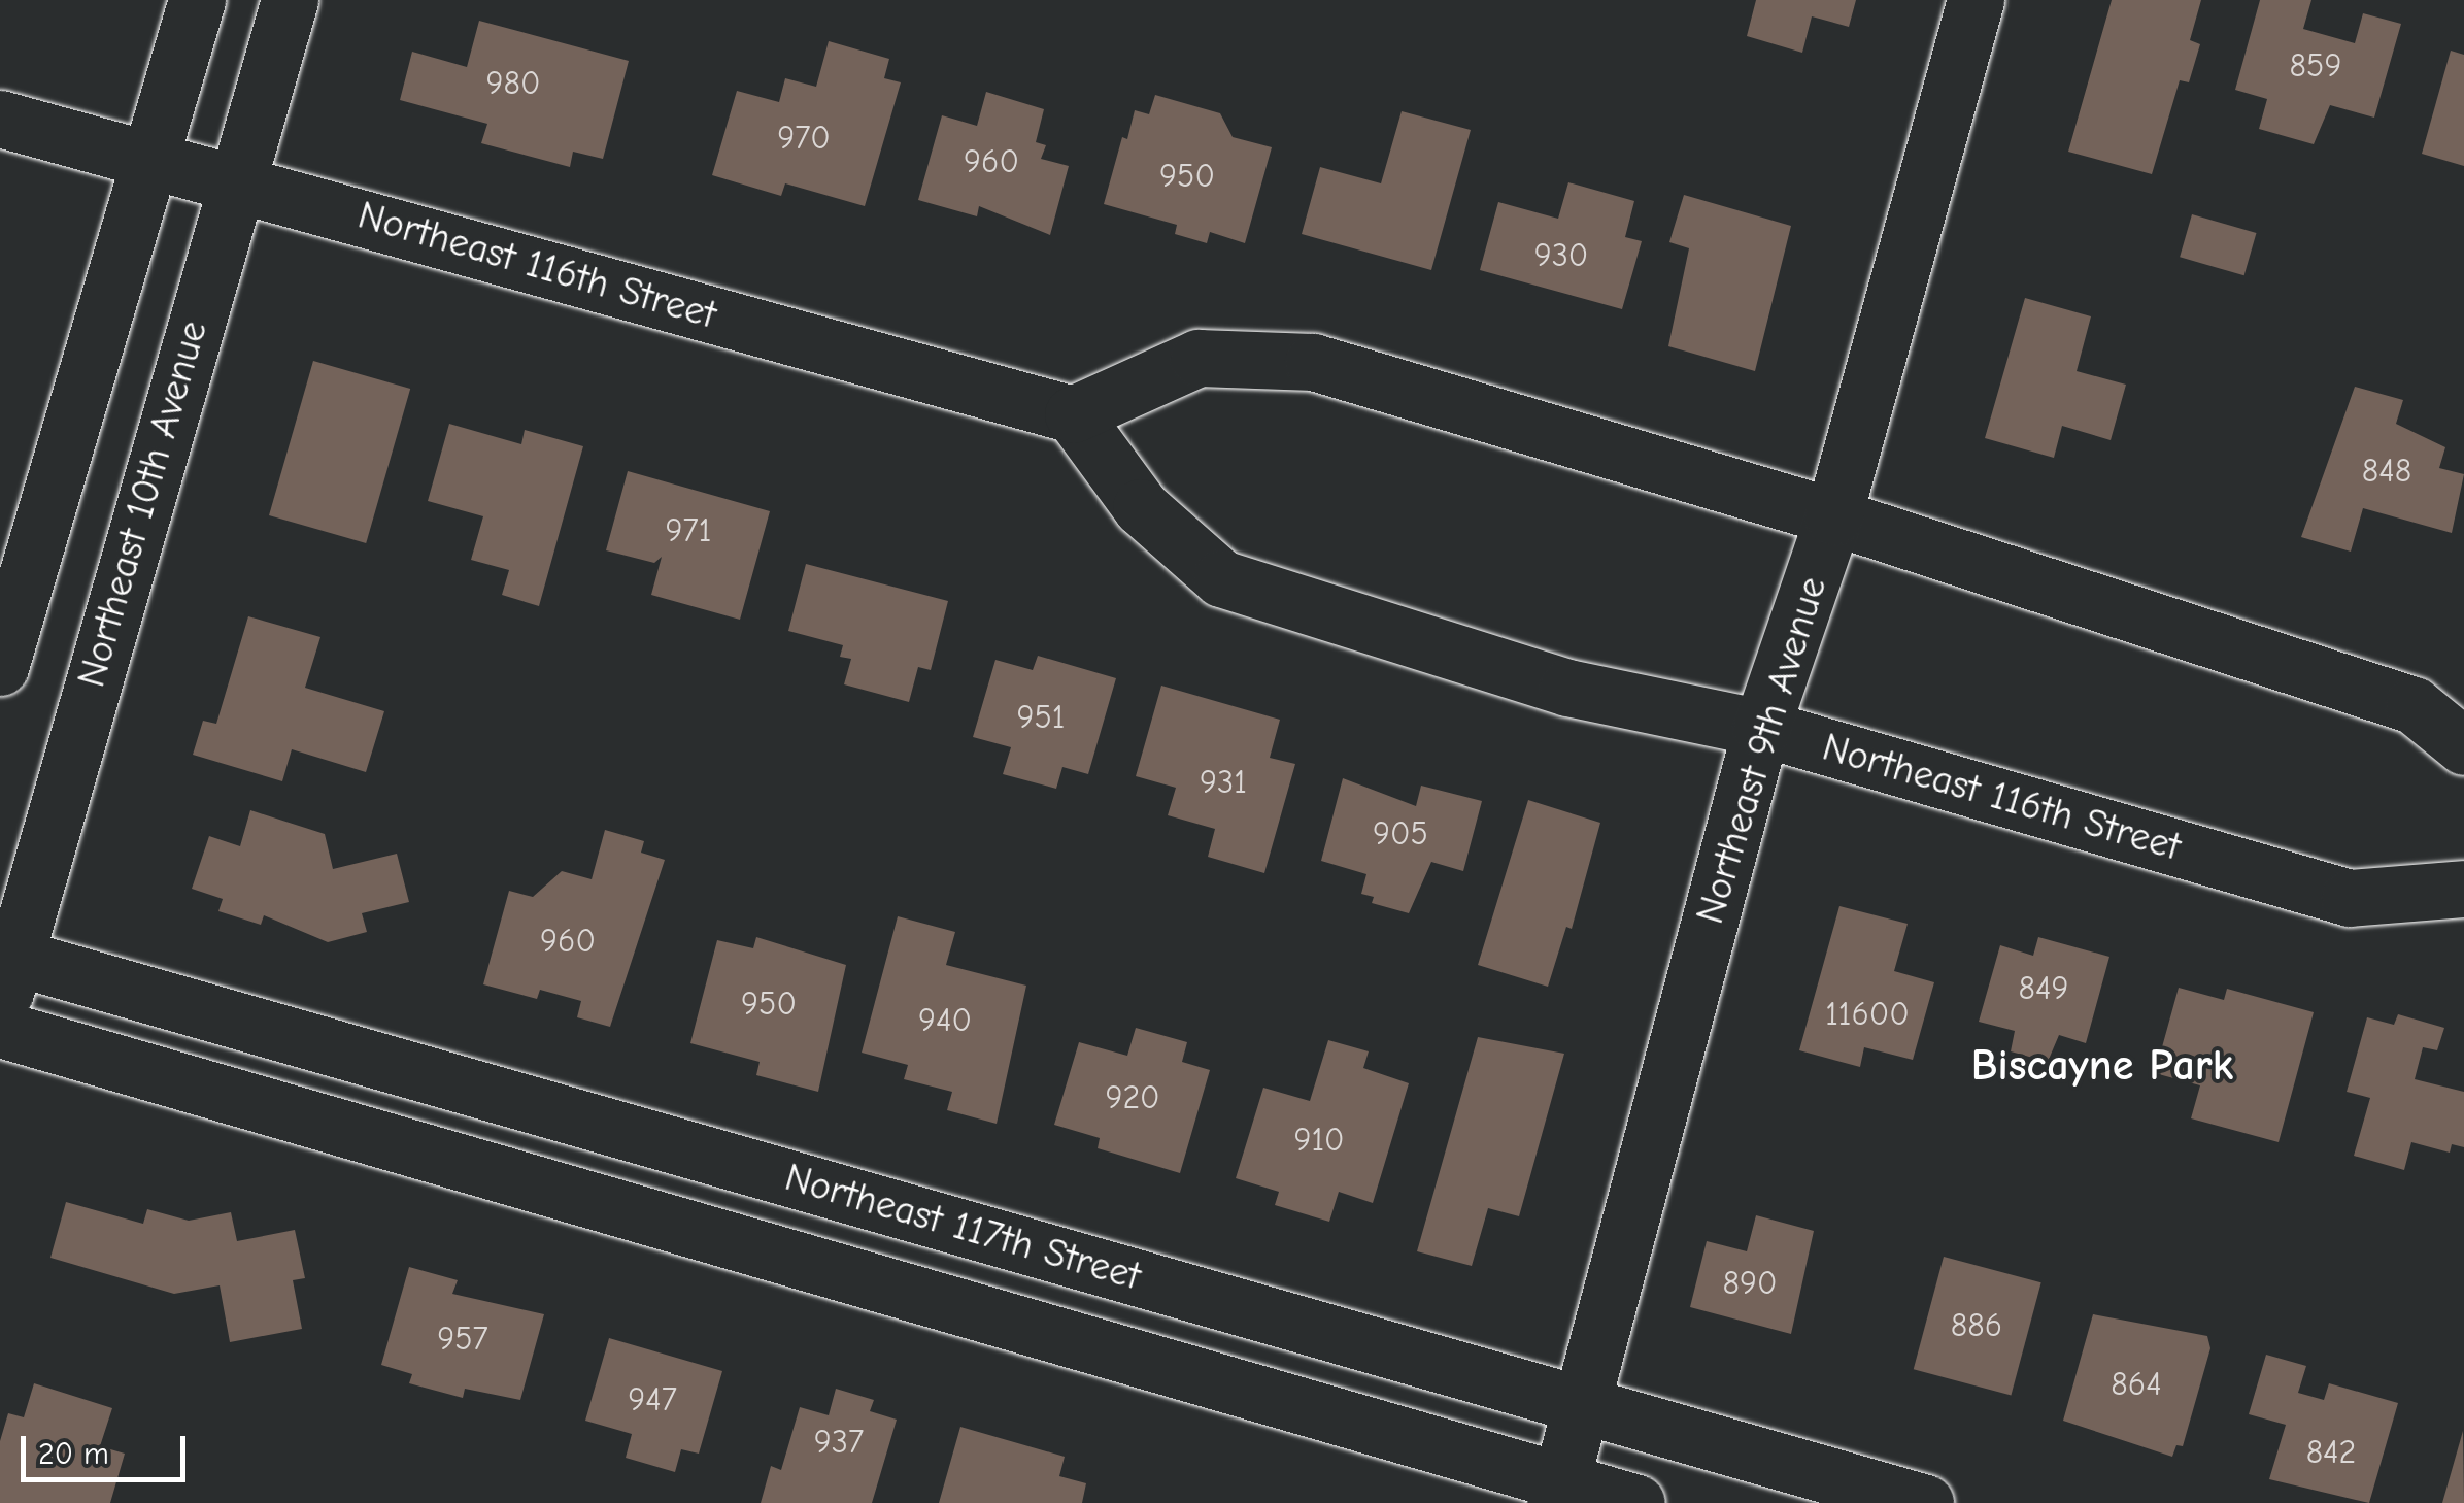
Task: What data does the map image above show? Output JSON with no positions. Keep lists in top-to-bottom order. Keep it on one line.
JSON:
{"streets":{"street":["Northeast 116th Street","Northeast 10th Avenue","Northeast 9th Avenue","Northeast 117th Street"]},"crossings":[["Northeast 116th Street","Northeast 10th Avenue"],["Northeast 116th Street","Northeast 9th Avenue"],["Northeast 10th Avenue","Northeast 117th Street"],["Northeast 9th Avenue","Northeast 117th Street"]],"districts":["Biscayne Park"],"house_numbers":["859","980","970","960","950","930","848","971","951","931","905","960","849","950","11600","940","920","910","890","886","957","864","947","937","842"],"scale_bar":"20 m"}
